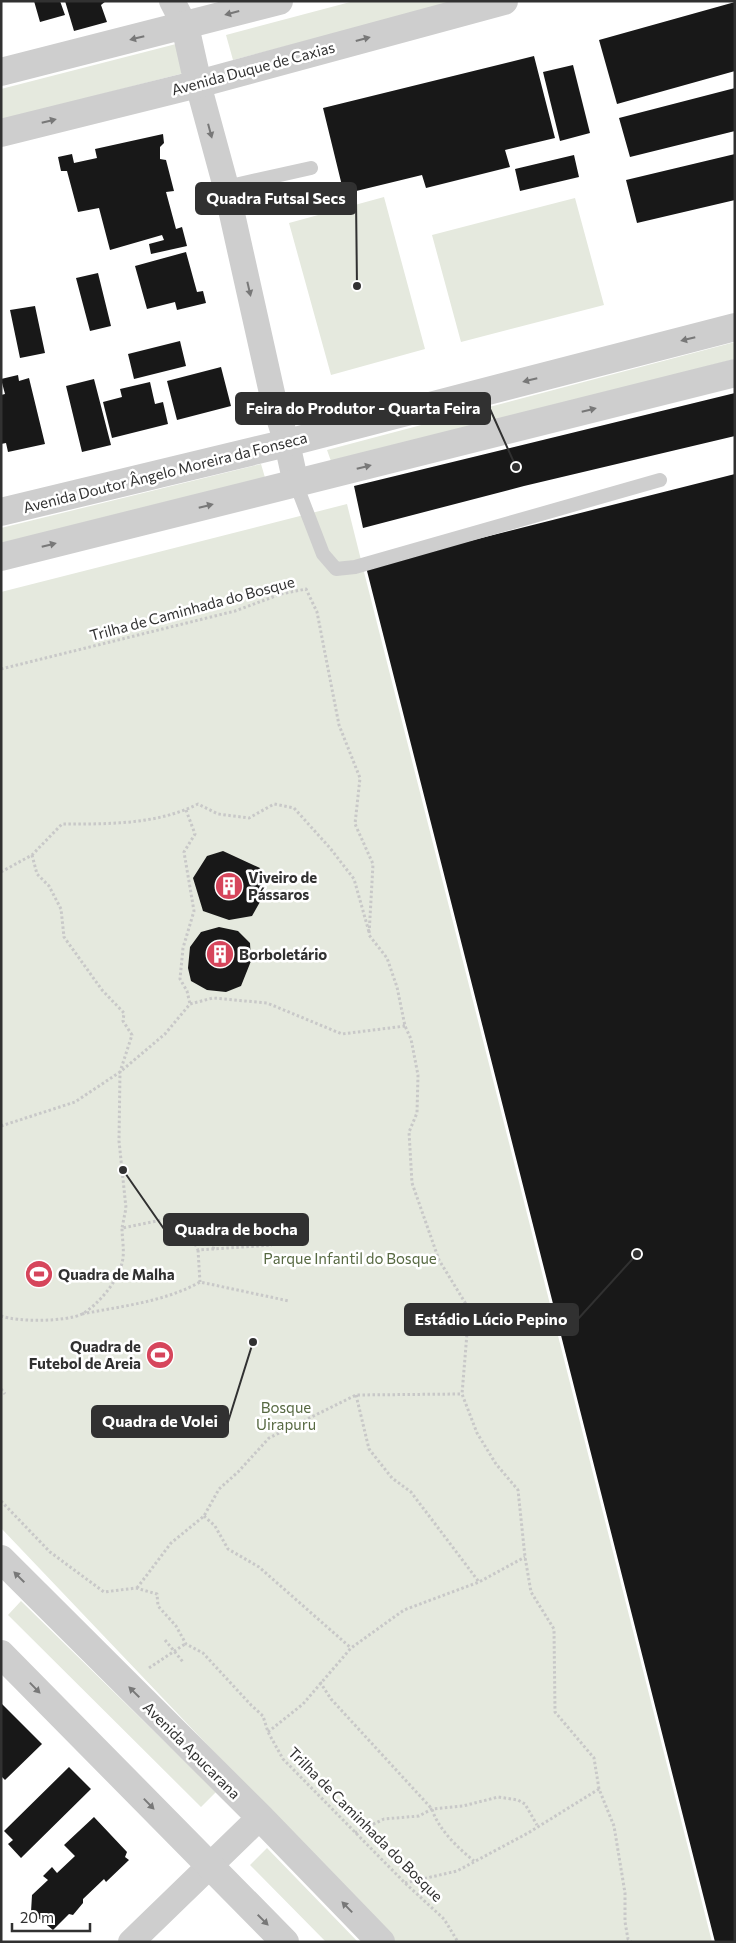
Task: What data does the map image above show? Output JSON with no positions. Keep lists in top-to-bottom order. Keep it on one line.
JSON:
{"streets":{"street":["Avenida Duque de Caxias","Avenida Doutor Ângelo Moreira da Fonseca","Avenida Apucarana"],"path":["Trilha de Caminhada do Bosque"]},"parks":["Parque Infantil do Bosque","Bosque Uirapuru"],"places":{"other":["Quadra Futsal Secs","Feira do Produtor - Quarta Feira","Quadra de bocha","Estádio Lúcio Pepino","Quadra de Volei"],"building":["Viveiro de Pássaros","Borboletário"],"sports":["Quadra de Malha","Quadra de Futebol de Areia"]},"scale_bar":"20 m"}
